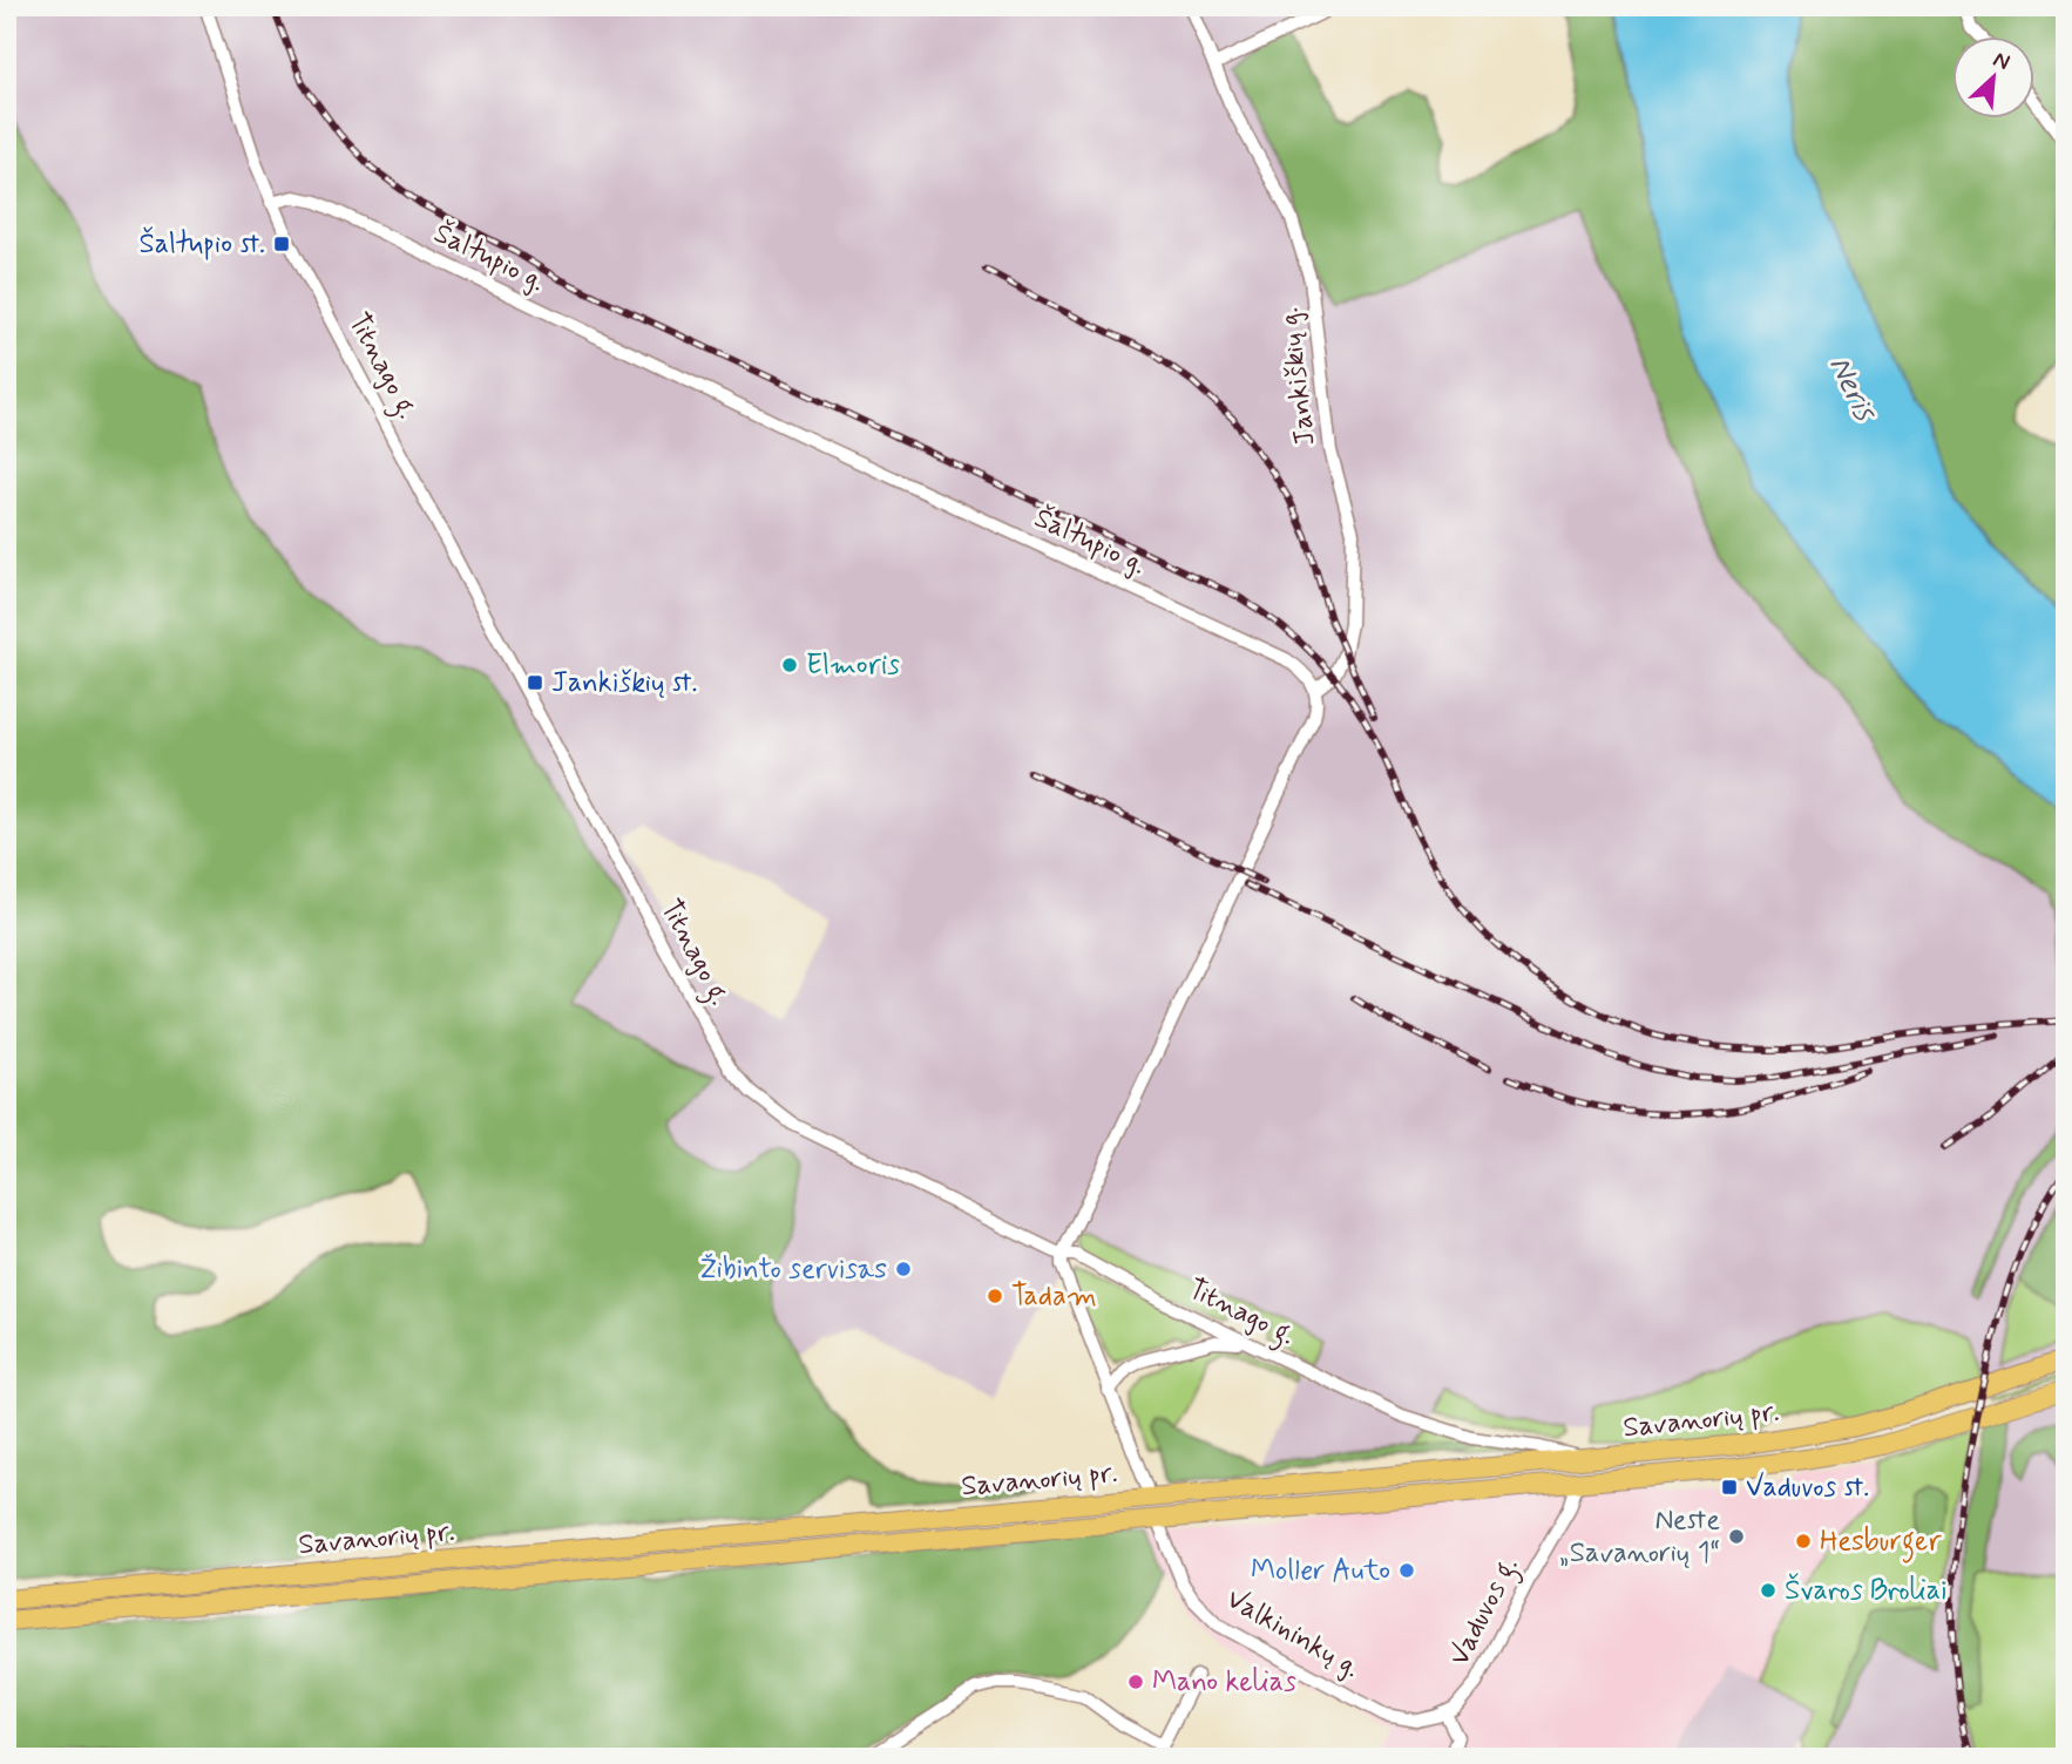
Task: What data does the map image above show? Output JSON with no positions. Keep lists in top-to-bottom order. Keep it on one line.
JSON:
{"streets":{"highway":["Savanorių pr."],"street":["Šaltupio g.","Titnago g.","Jankiškių g.","Vaduvos g.","Valkininkų g."]},"crossings":[["Šaltupio g.","Titnago g."],["Šaltupio g.","Jankiškių g."],["Titnago g.","Savanorių pr."],["Savanorių pr.","Vaduvos g."],["Vaduvos g.","Valkininkų g."]],"water":["Neris"],"places":{"transit":["Šaltupio st.","Jankiškių st.","Vaduvos st."],"other":["Elmoris","Žibinto servisas","Tadam","Neste „Savanorių 1“","Hesburger","Moller Auto","Švaros Broliai","Mano kelias"]},"north":"top right"}
